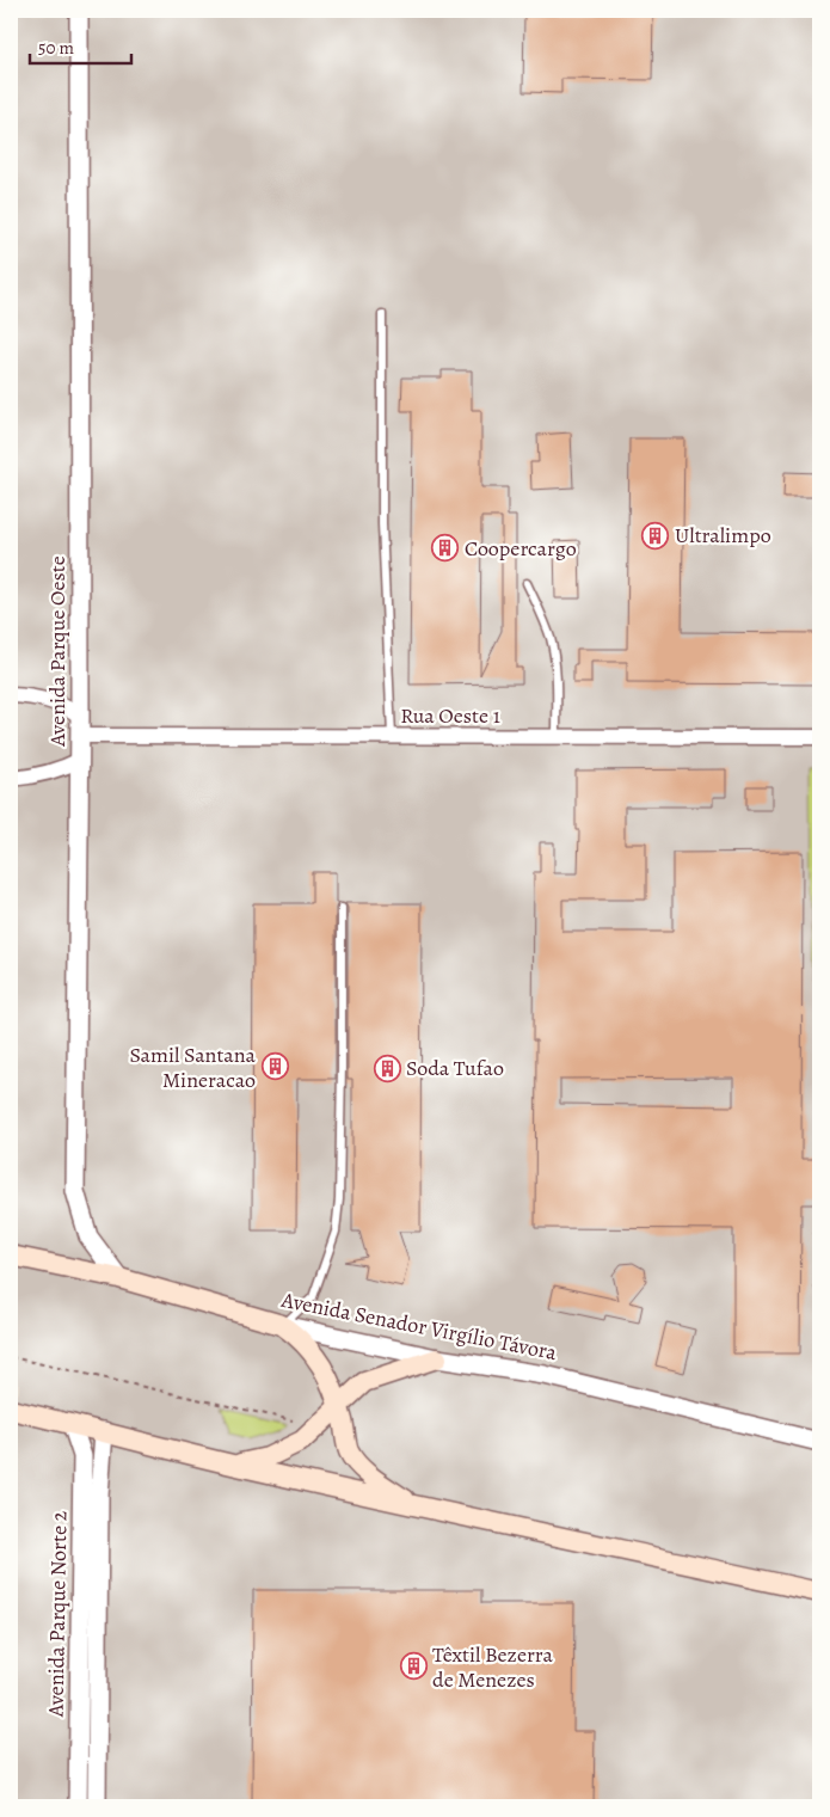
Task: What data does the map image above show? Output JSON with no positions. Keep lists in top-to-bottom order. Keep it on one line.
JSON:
{"streets":{"main road":["Avenida Senador Virgílio Távora"],"street":["Avenida Parque Oeste","Rua Oeste 1","Avenida Parque Norte 2"]},"crossings":[["Avenida Parque Oeste","Rua Oeste 1"],["Avenida Parque Oeste","Avenida Senador Virgílio Távora"]],"places":{"building":["Ultralimpo","Coopercargo","Samil Santana Mineracao","Soda Tufao","Têxtil Bezerra de Menezes"]},"scale_bar":"50 m"}
